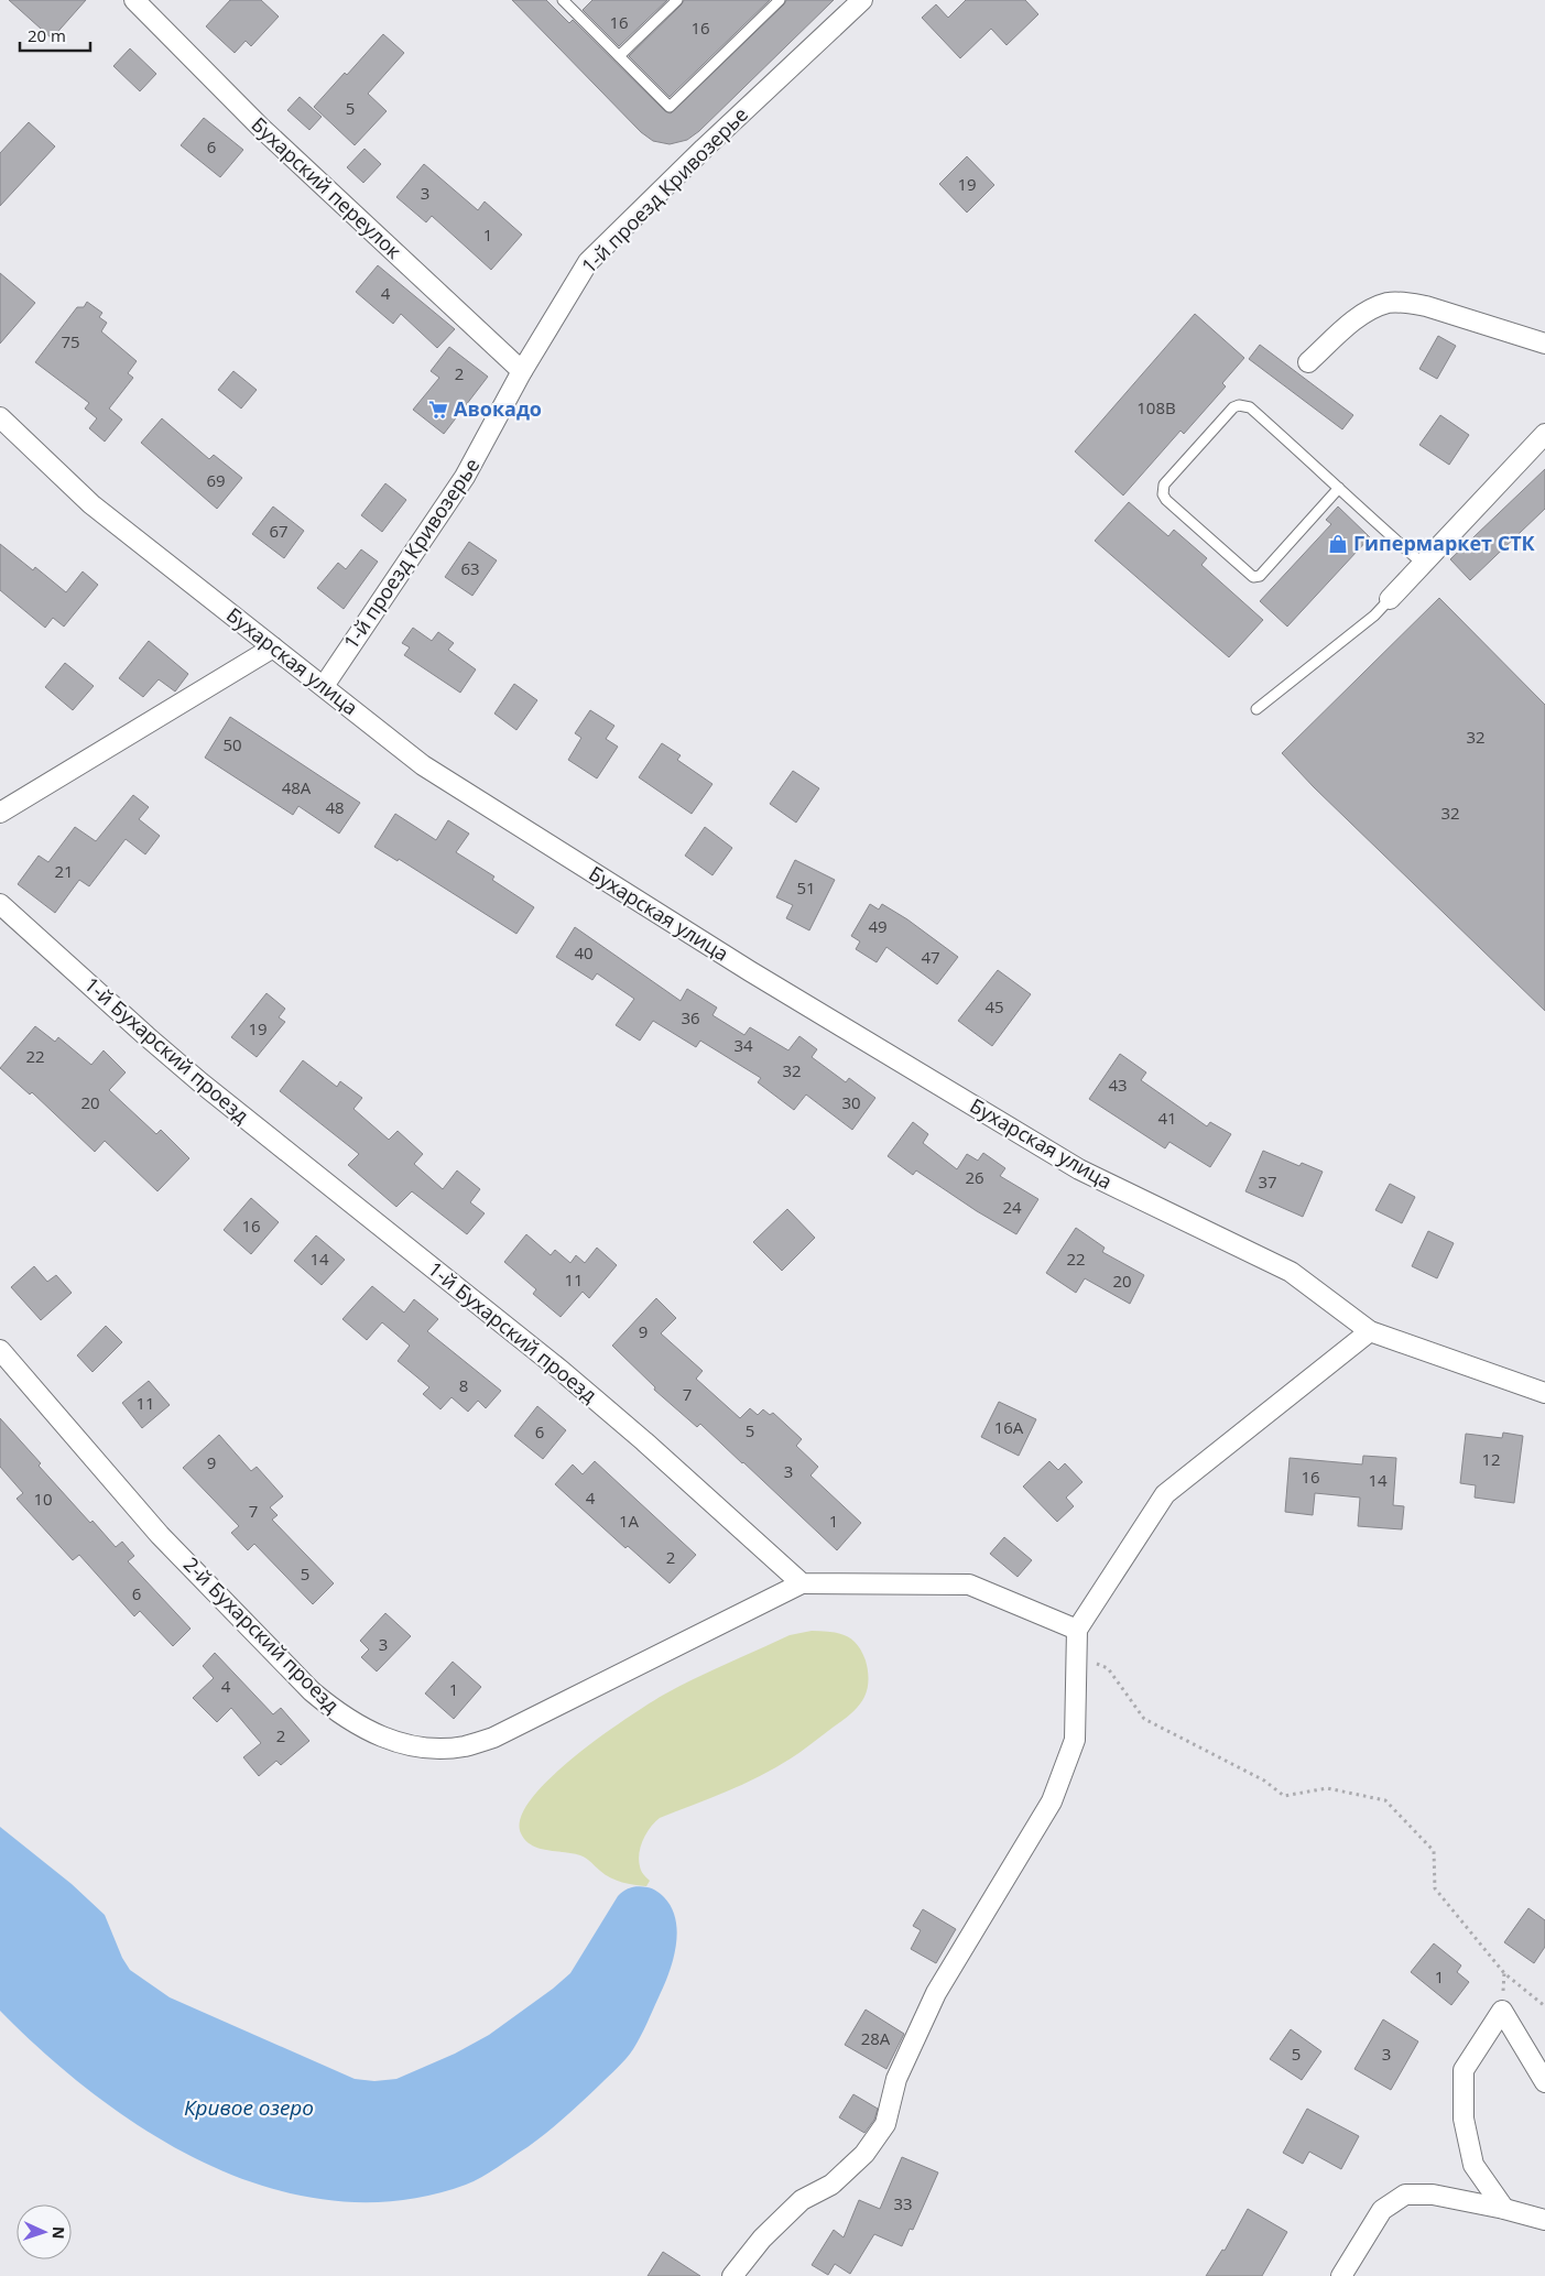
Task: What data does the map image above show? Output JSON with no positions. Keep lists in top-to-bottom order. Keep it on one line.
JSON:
{"streets":{"street":["Бухарский переулок","1-й проезд Кривозерье","Бухарская улица","1-й Бухарский проезд","2-й Бухарский проезд"]},"crossings":[["Бухарский переулок","1-й проезд Кривозерье"],["1-й проезд Кривозерье","Бухарская улица"],["1-й Бухарский проезд","2-й Бухарский проезд"]],"water":["Кривое озеро"],"places":{"supermarket":["Авокадо"],"shop":["Гипермаркет СТК"]},"house_numbers":["16","16","5","6","19","3","1","4","75","2","108В","69","67","63","32","50","48А","48","32","21","51","49","40","47","45","36","19","34","22","32","43","20","30","41","26","37","24","16","14","22","11","20","9","8","7","11","16А","5","6","12","9","3","16","14","4","10","7","1А","1","2","5","6","3","4","1","2","1","28А","5","3","33"],"scale_bar":"20 m","north":"right"}
